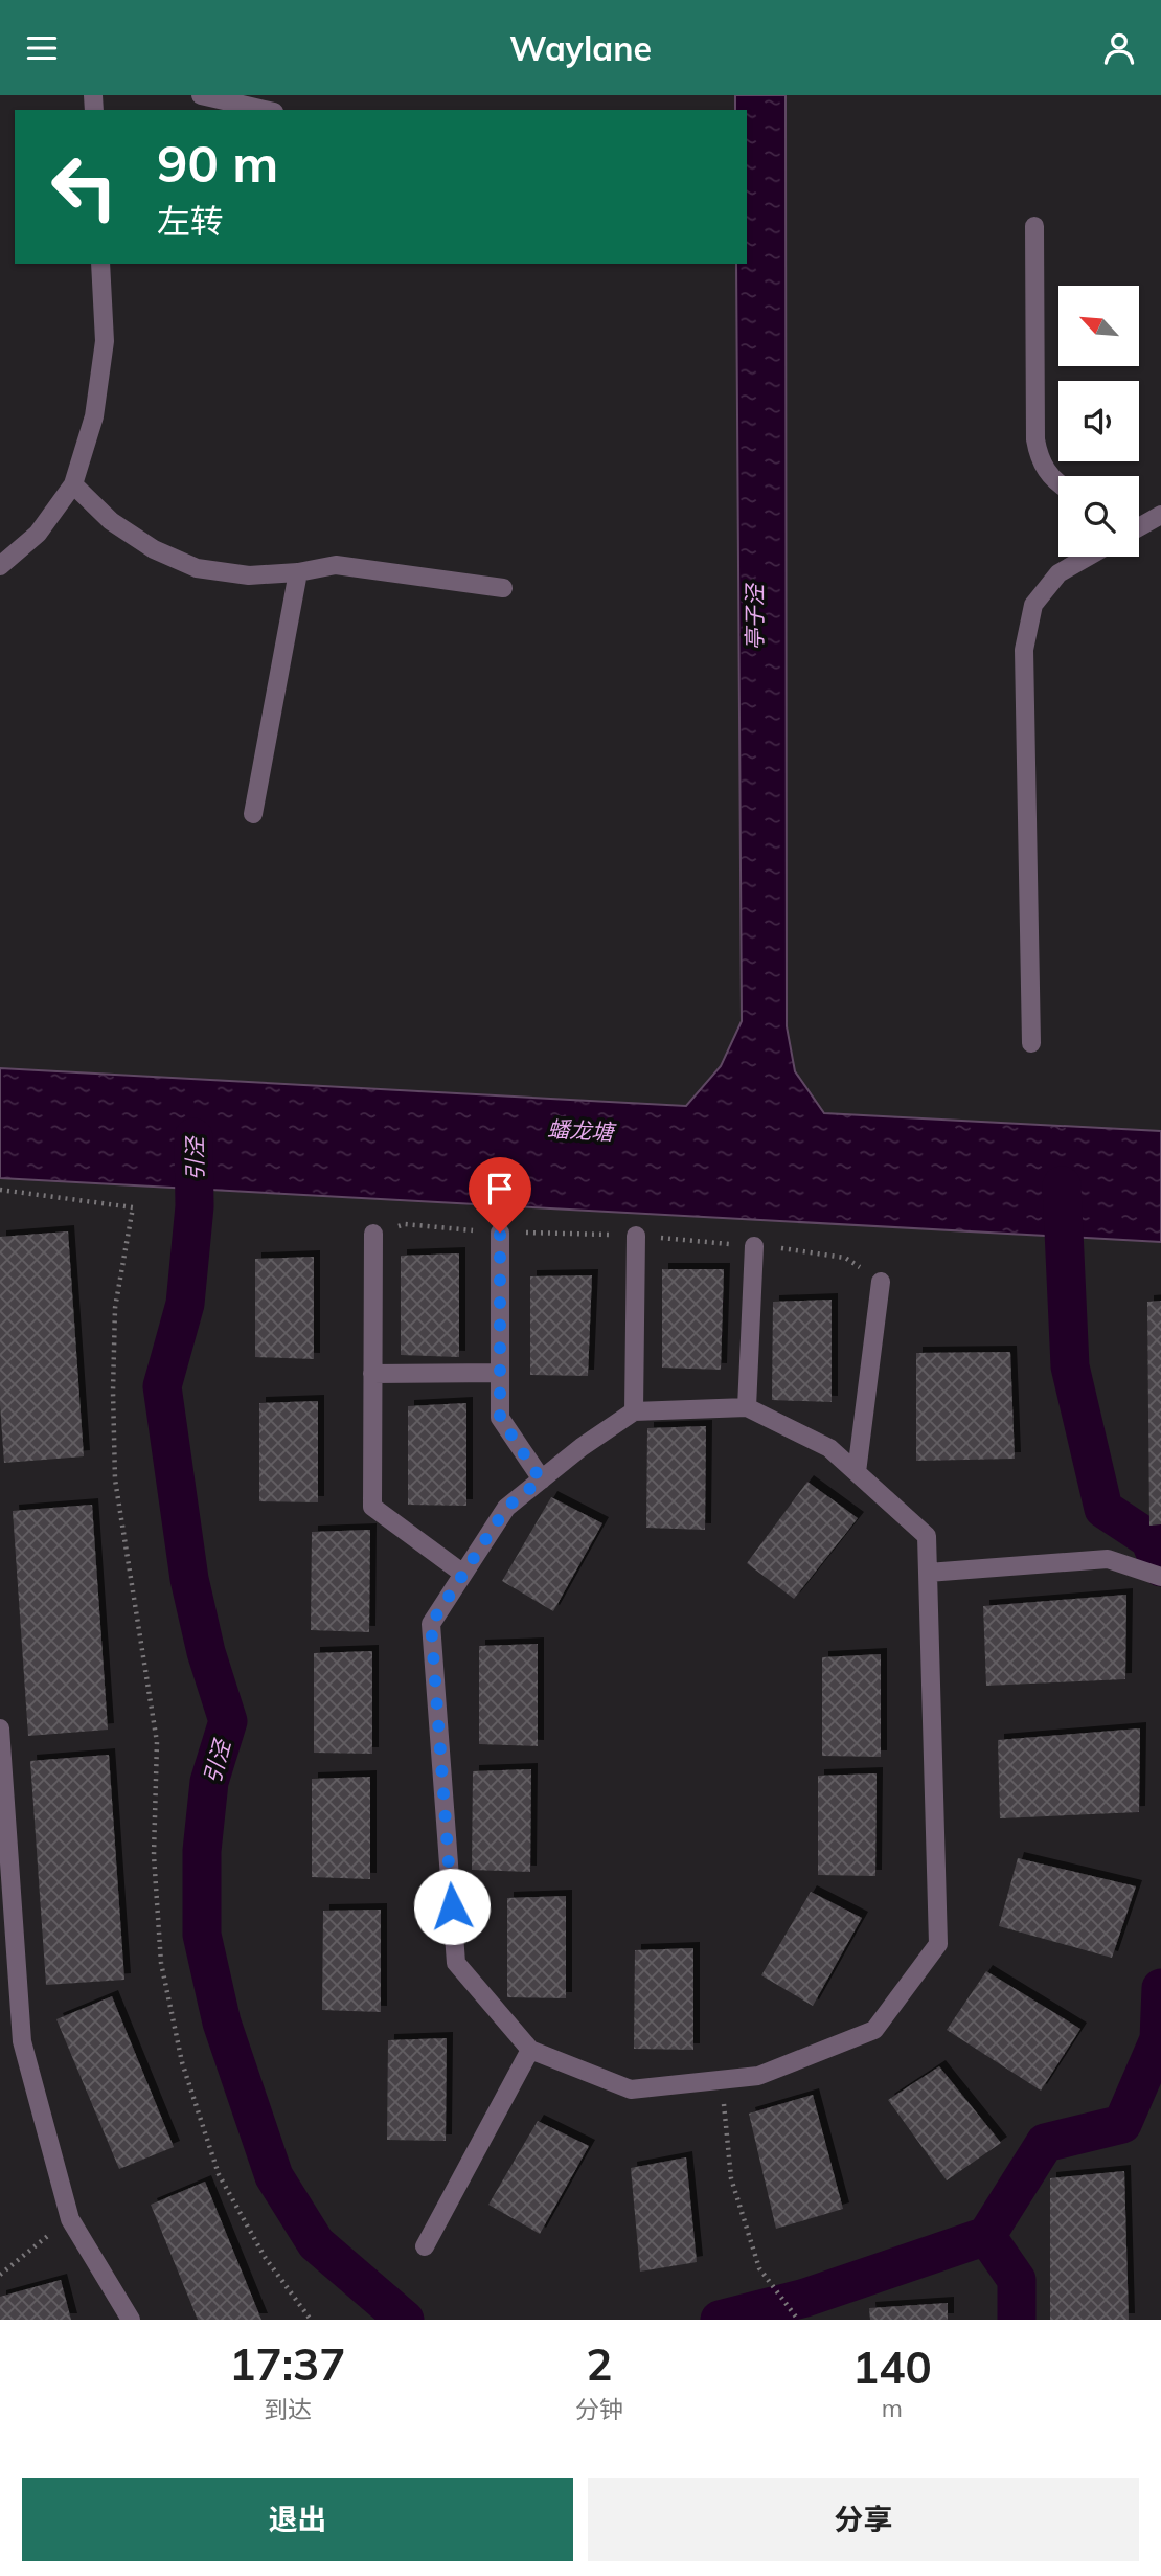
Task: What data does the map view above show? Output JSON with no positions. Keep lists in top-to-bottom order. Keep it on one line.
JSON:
{"water":["亭子泾","蟠龙塘","引泾"],"north":"top left","page":{"header":"Waylane","turn":["90 m","左转"],"eta":["17:37","到达","2","分钟","140","m"],"buttons":["退出","分享"]}}
